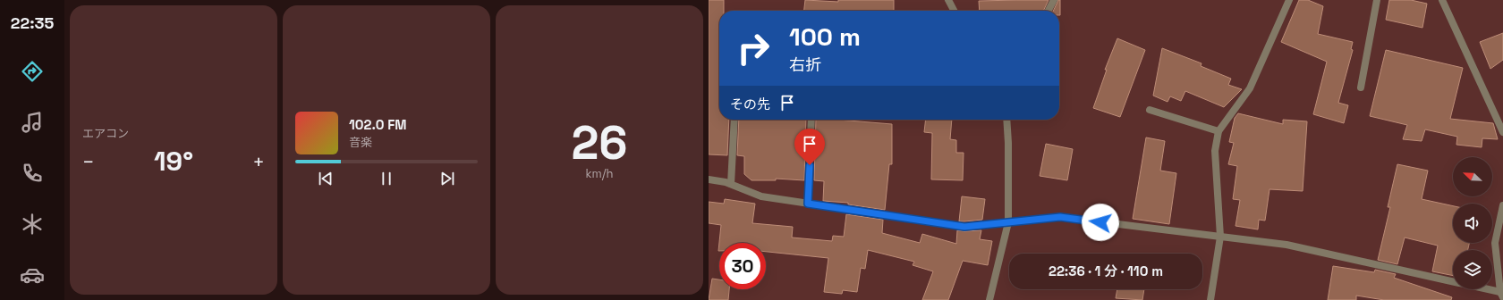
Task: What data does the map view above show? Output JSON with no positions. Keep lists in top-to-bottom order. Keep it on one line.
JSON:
{"north":"top left","page":{"tabs":"22:35","tile":["エアコン",["26","km/h"]],"turn":["100 m","右折"],"then":"その先","song":["102.0 FM","音楽"],"heat":["−","19°","+"],"limit":"30","trip":"22:36 · 1 分 · 110 m"}}
